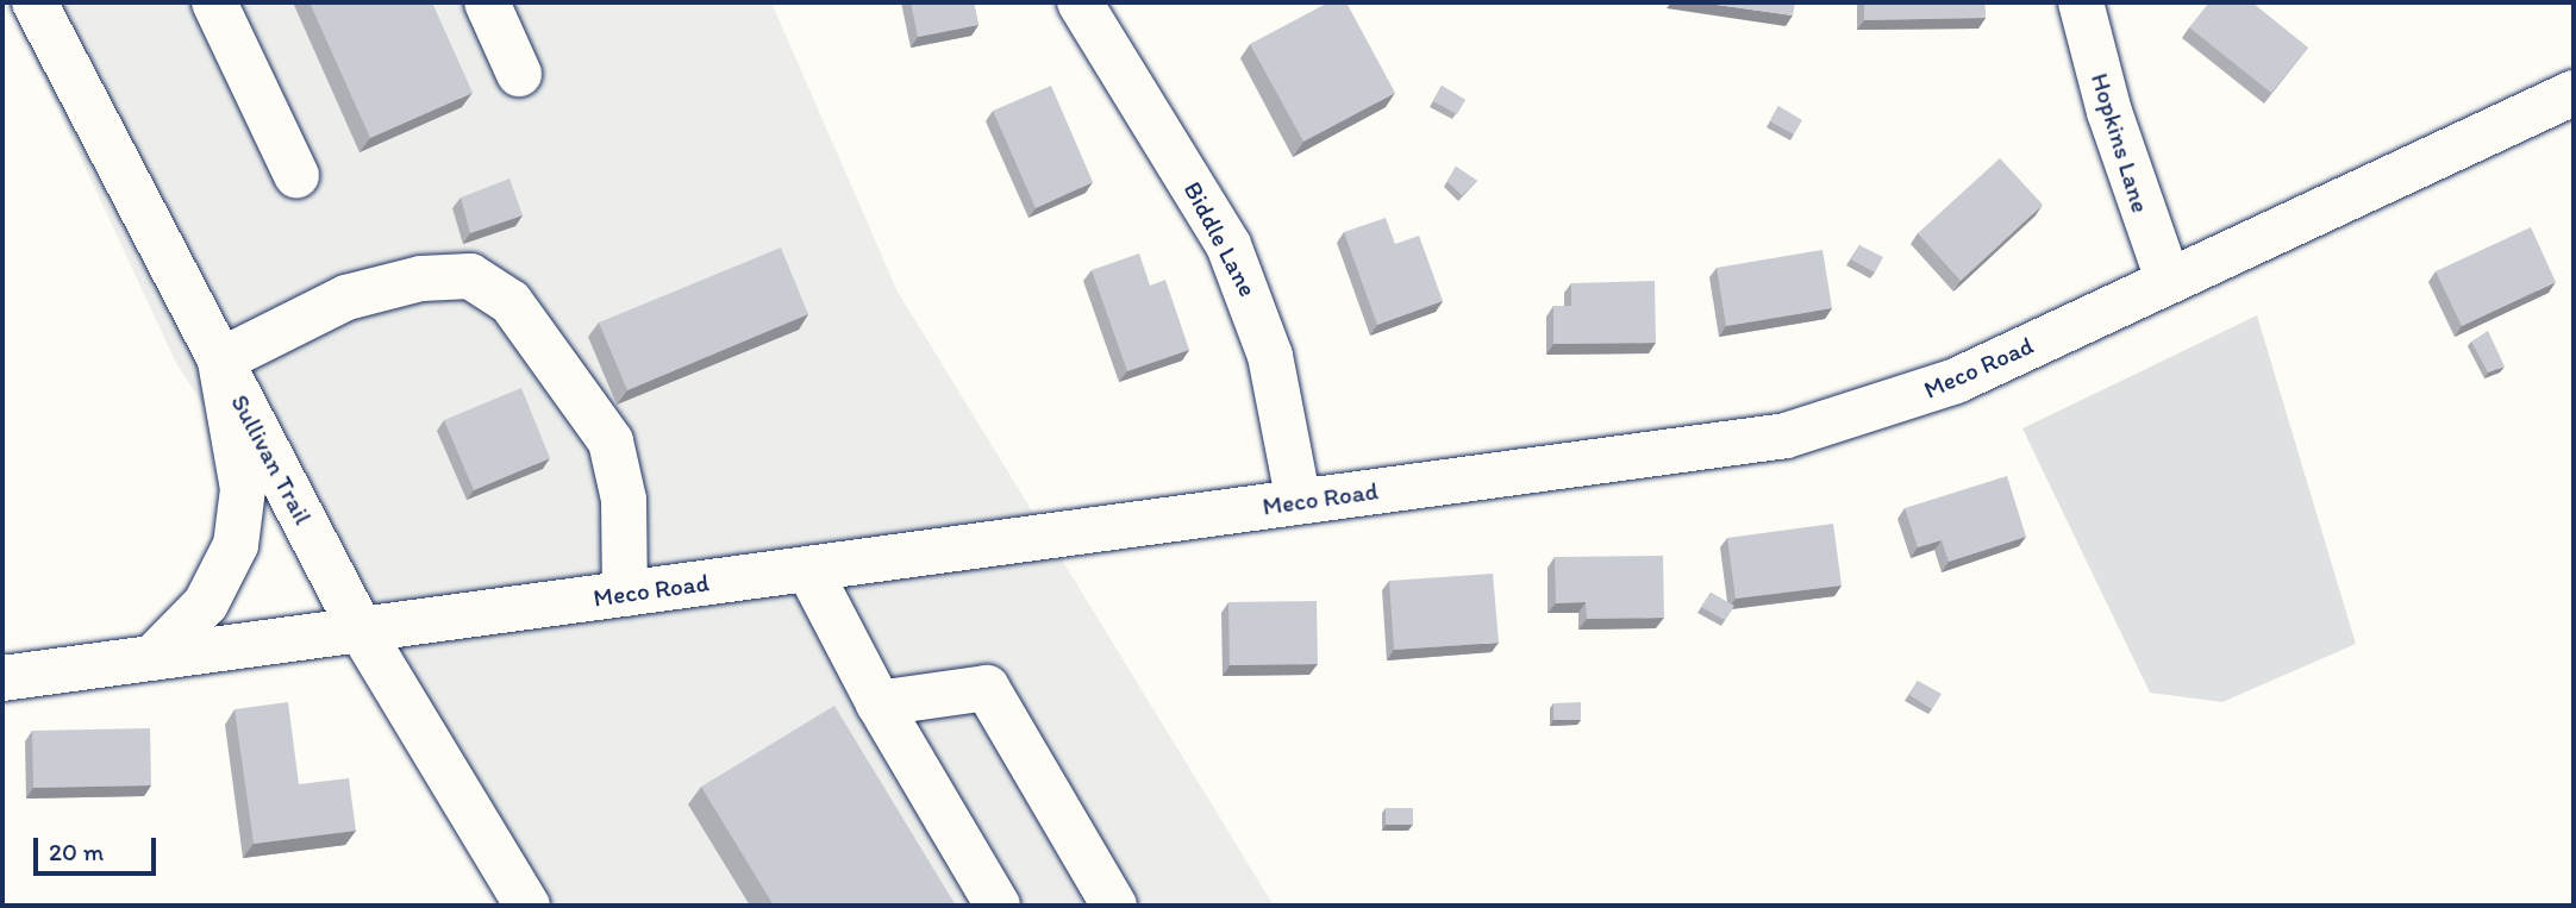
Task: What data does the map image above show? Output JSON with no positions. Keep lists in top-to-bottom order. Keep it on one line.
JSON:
{"streets":{"street":["Hopkins Lane","Biddle Lane","Meco Road","Sullivan Trail"]},"crossings":[["Hopkins Lane","Meco Road"],["Biddle Lane","Meco Road"],["Meco Road","Sullivan Trail"]],"scale_bar":"20 m"}
